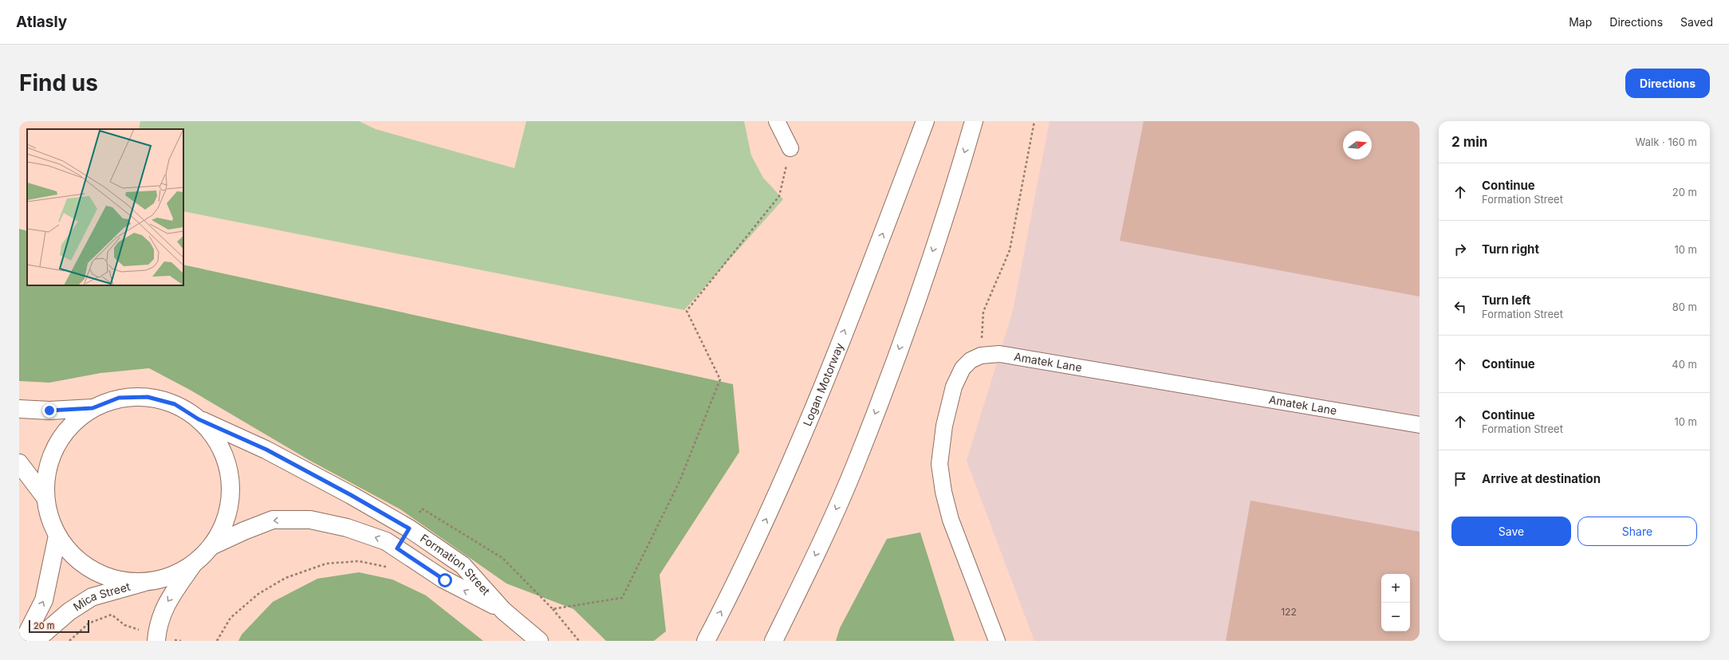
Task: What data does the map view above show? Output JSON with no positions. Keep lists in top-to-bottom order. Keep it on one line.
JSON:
{"streets":{"main road":["Logan Motorway","Formation Street","Mica Street"],"street":["Amatek Lane"]},"house_numbers":["122"],"scale_bar":"20 m","north":"right","page":{"header":"Atlasly","nav":["Map","Directions","Saved"],"buttons":["Directions",["Save","Share"]],"title":"Find us","heading":["2 min","Walk · 160 m"],"list":[["Continue","Formation Street","20 m"],["Turn right","10 m"],["Turn left","Formation Street","80 m"],["Continue","40 m"],["Continue","Formation Street","10 m"],"Arrive at destination"],"map_buttons":["+","−"],"scale":"20 m"}}
